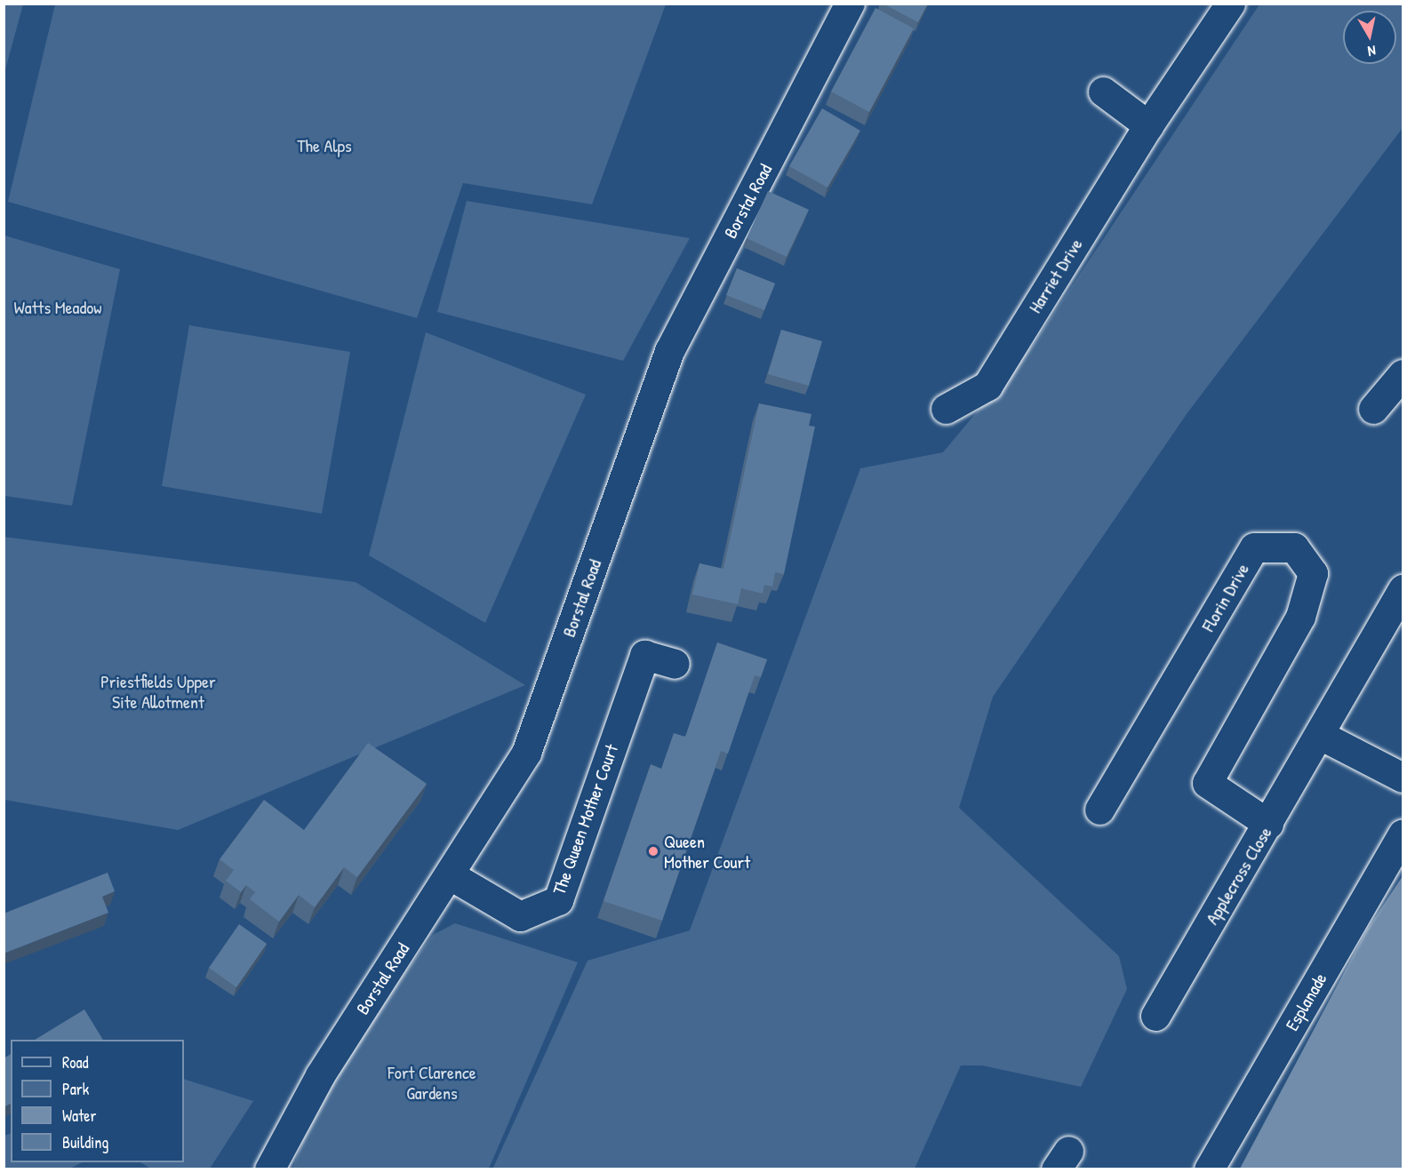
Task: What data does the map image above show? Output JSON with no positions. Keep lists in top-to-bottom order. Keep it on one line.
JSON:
{"streets":{"street":["Borstal Road","Harriet Drive","Florin Drive","The Queen Mother Court","Applecross Close","Esplanade"]},"crossings":[["Borstal Road","The Queen Mother Court"],["Florin Drive","Applecross Close"]],"parks":["The Alps","Watts Meadow","Priestfields Upper Site Allotment","Fort Clarence Gardens"],"places":["Queen Mother Court"],"legend":["Road","Park","Water","Building"],"north":"bottom"}
